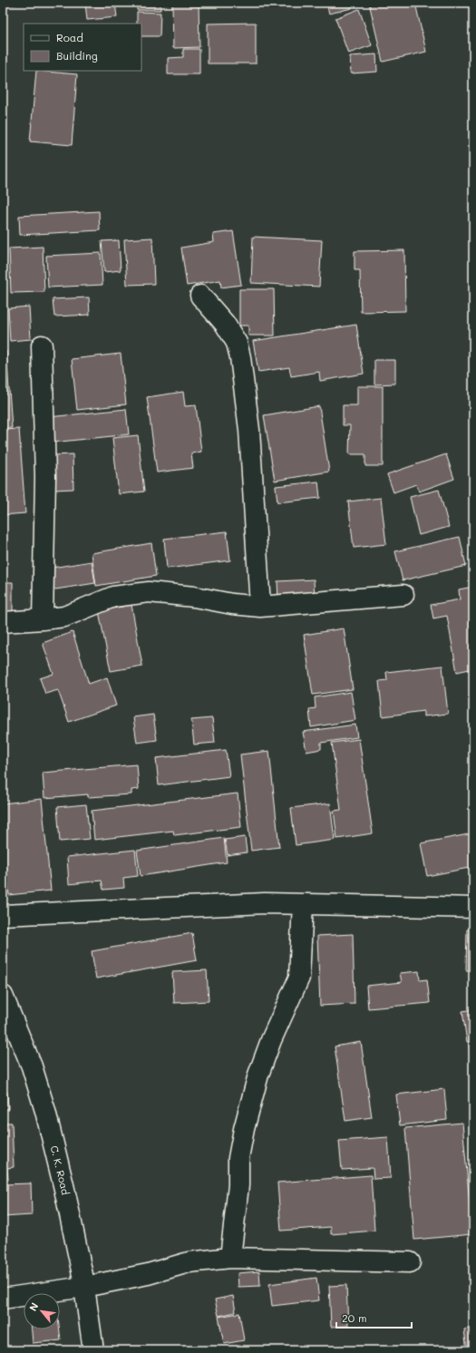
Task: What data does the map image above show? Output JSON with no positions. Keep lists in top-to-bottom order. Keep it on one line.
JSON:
{"streets":{"street":["C. K. Road"]},"legend":["Road","Building"],"scale_bar":"20 m","north":"top left"}
